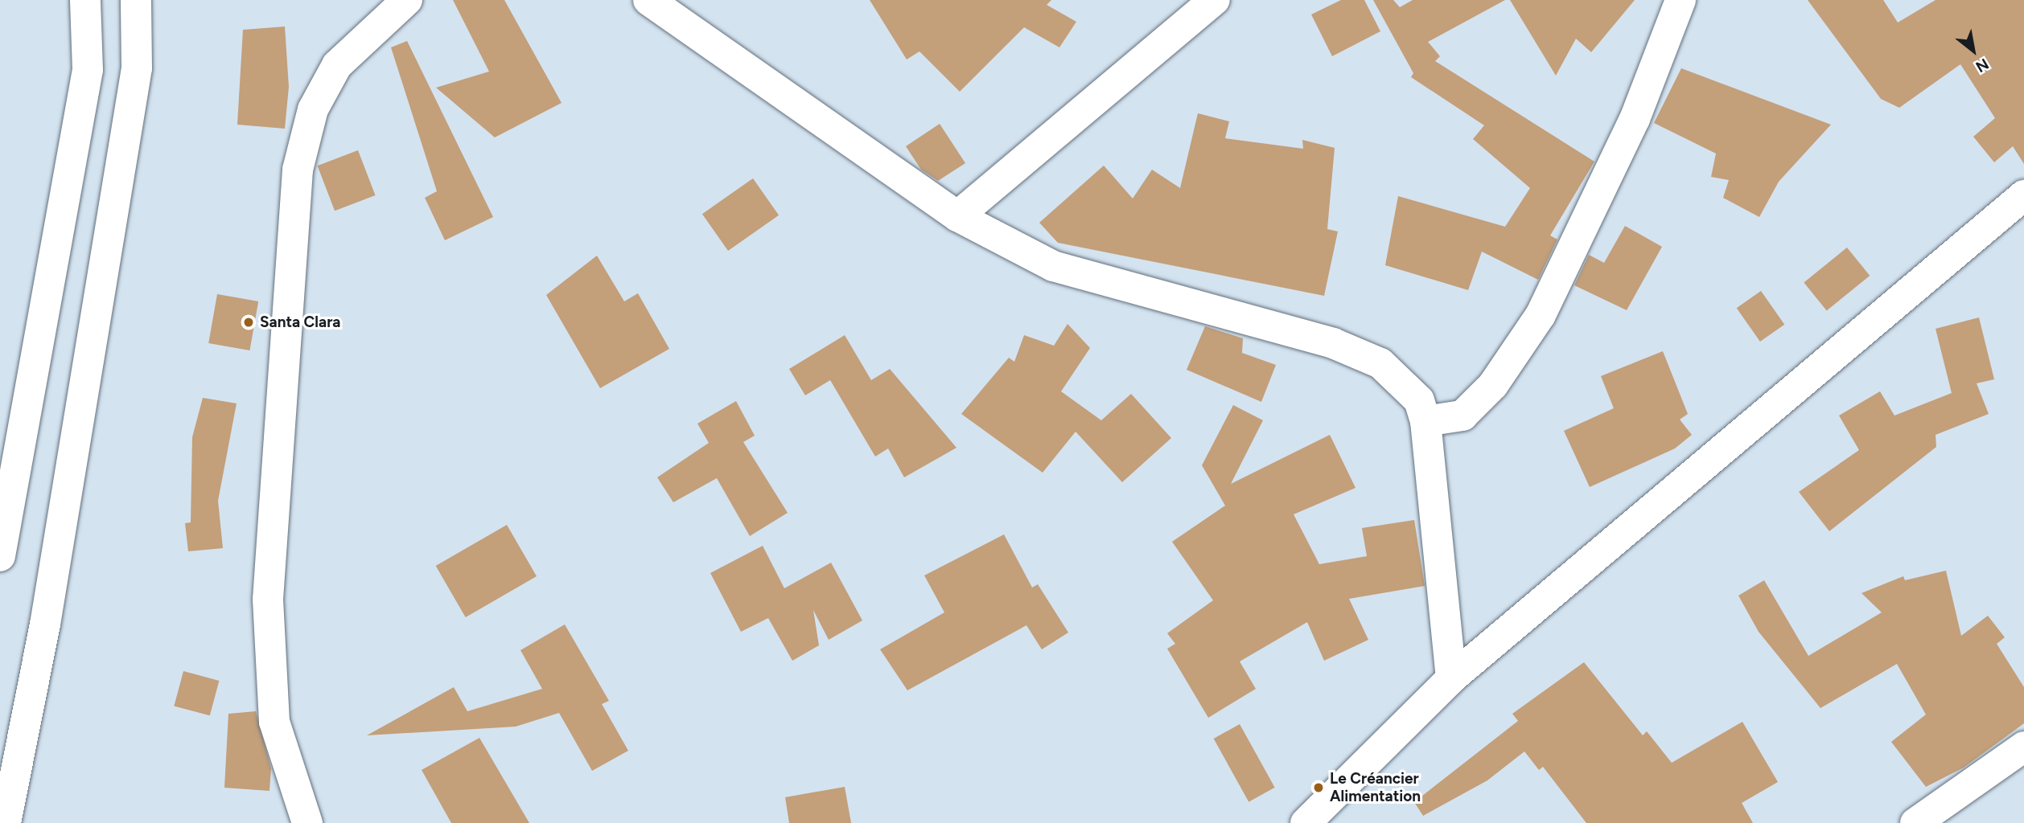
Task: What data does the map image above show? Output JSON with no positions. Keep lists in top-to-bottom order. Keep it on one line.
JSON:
{"places":["Santa Clara","Le Créancier Alimentation"],"north":"bottom right"}
